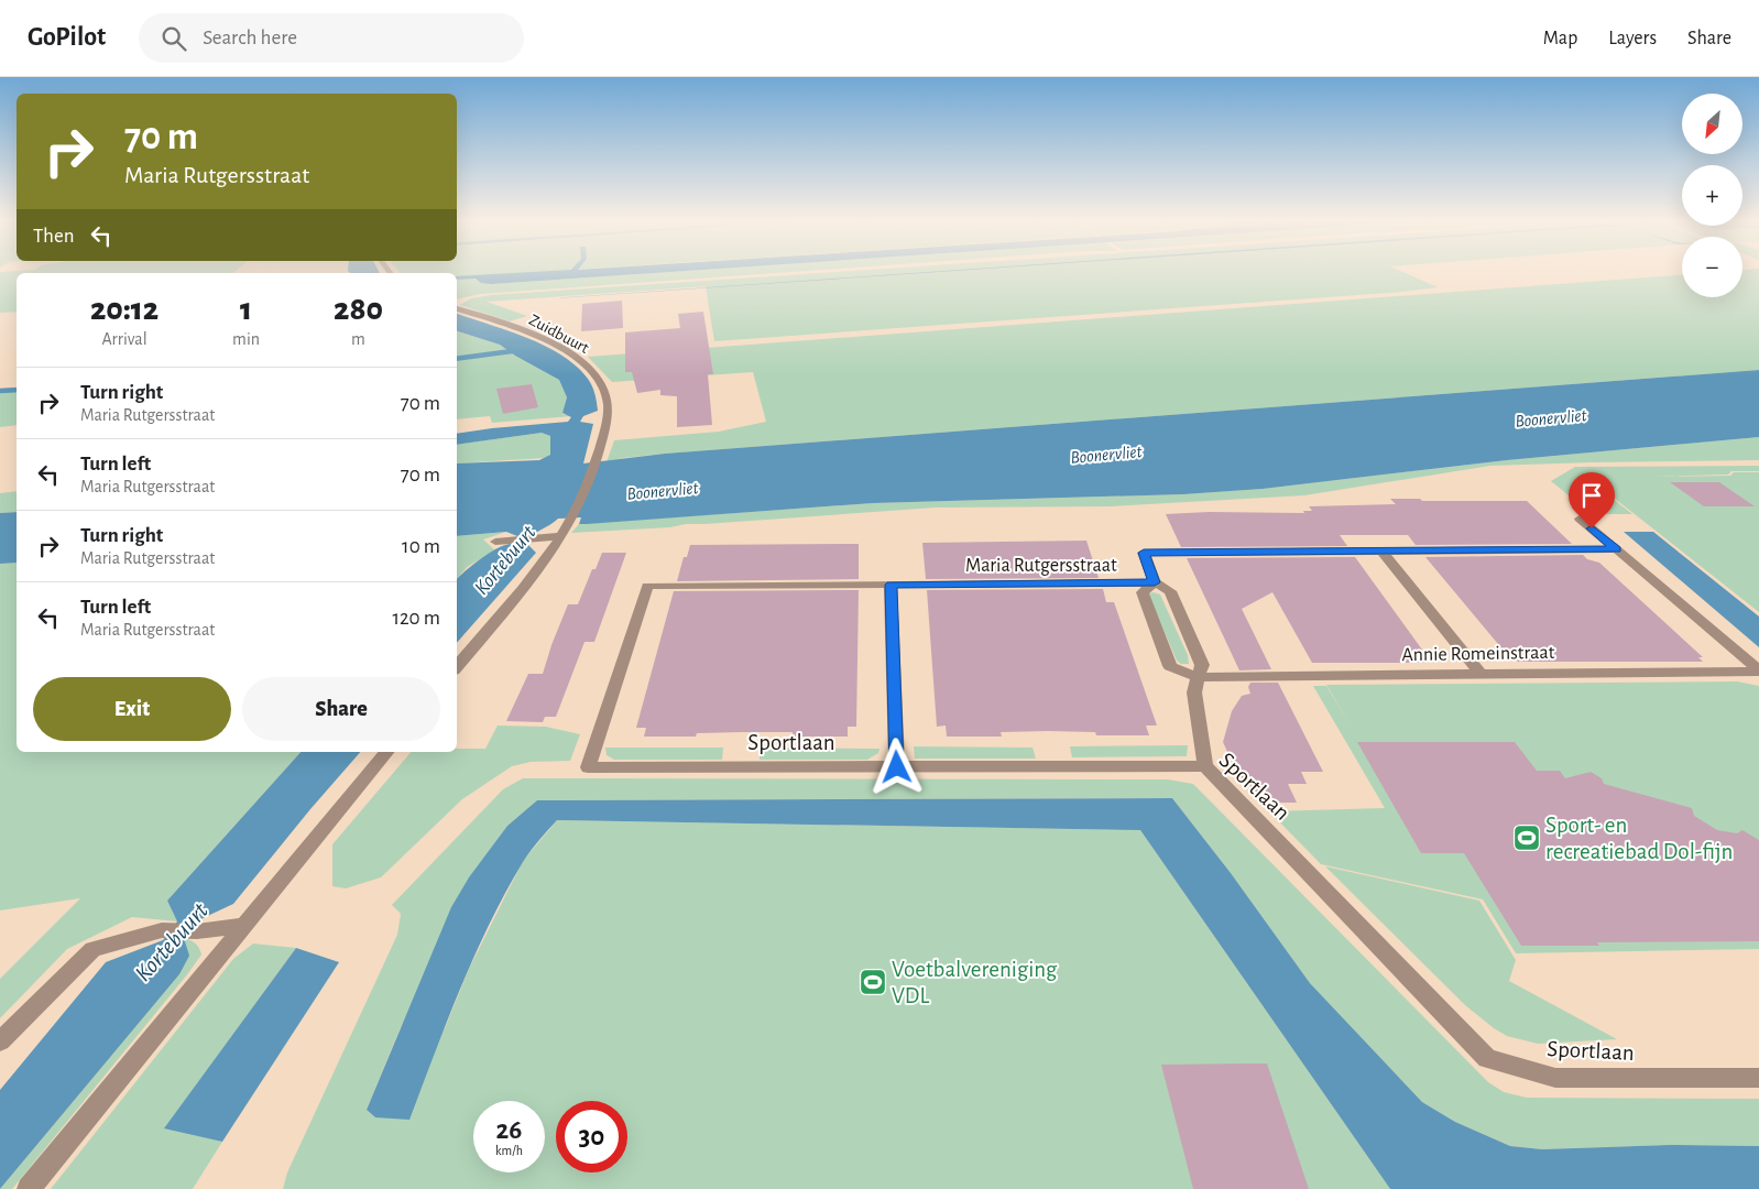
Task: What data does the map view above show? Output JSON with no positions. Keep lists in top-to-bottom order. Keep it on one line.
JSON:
{"streets":{"street":["Zuidbuurt","Maria Rutgersstraat","Annie Romeinstraat","Sportlaan"]},"crossings":[["Maria Rutgersstraat","Sportlaan"]],"water":["Boonervliet","Kortebuurt"],"places":{"sports":["Sport- en recreatiebad Dol-fijn","Voetbalvereniging VDL"]},"north":"bottom left","page":{"header":"GoPilot","search":"Search here","nav":["Map","Layers","Share"],"map_buttons":["+","−"],"turn":["70 m","Maria Rutgersstraat"],"then":"Then","eta":["20:12","Arrival","1","min","280","m"],"list":[{"name":"Turn right","note":"Maria Rutgersstraat","value":"70 m"},{"name":"Turn left","note":"Maria Rutgersstraat","value":"70 m"},{"name":"Turn right","note":"Maria Rutgersstraat","value":"10 m"},{"name":"Turn left","note":"Maria Rutgersstraat","value":"120 m"}],"buttons":["Exit","Share"],"speed":"26 km/h","limit":"30"}}
